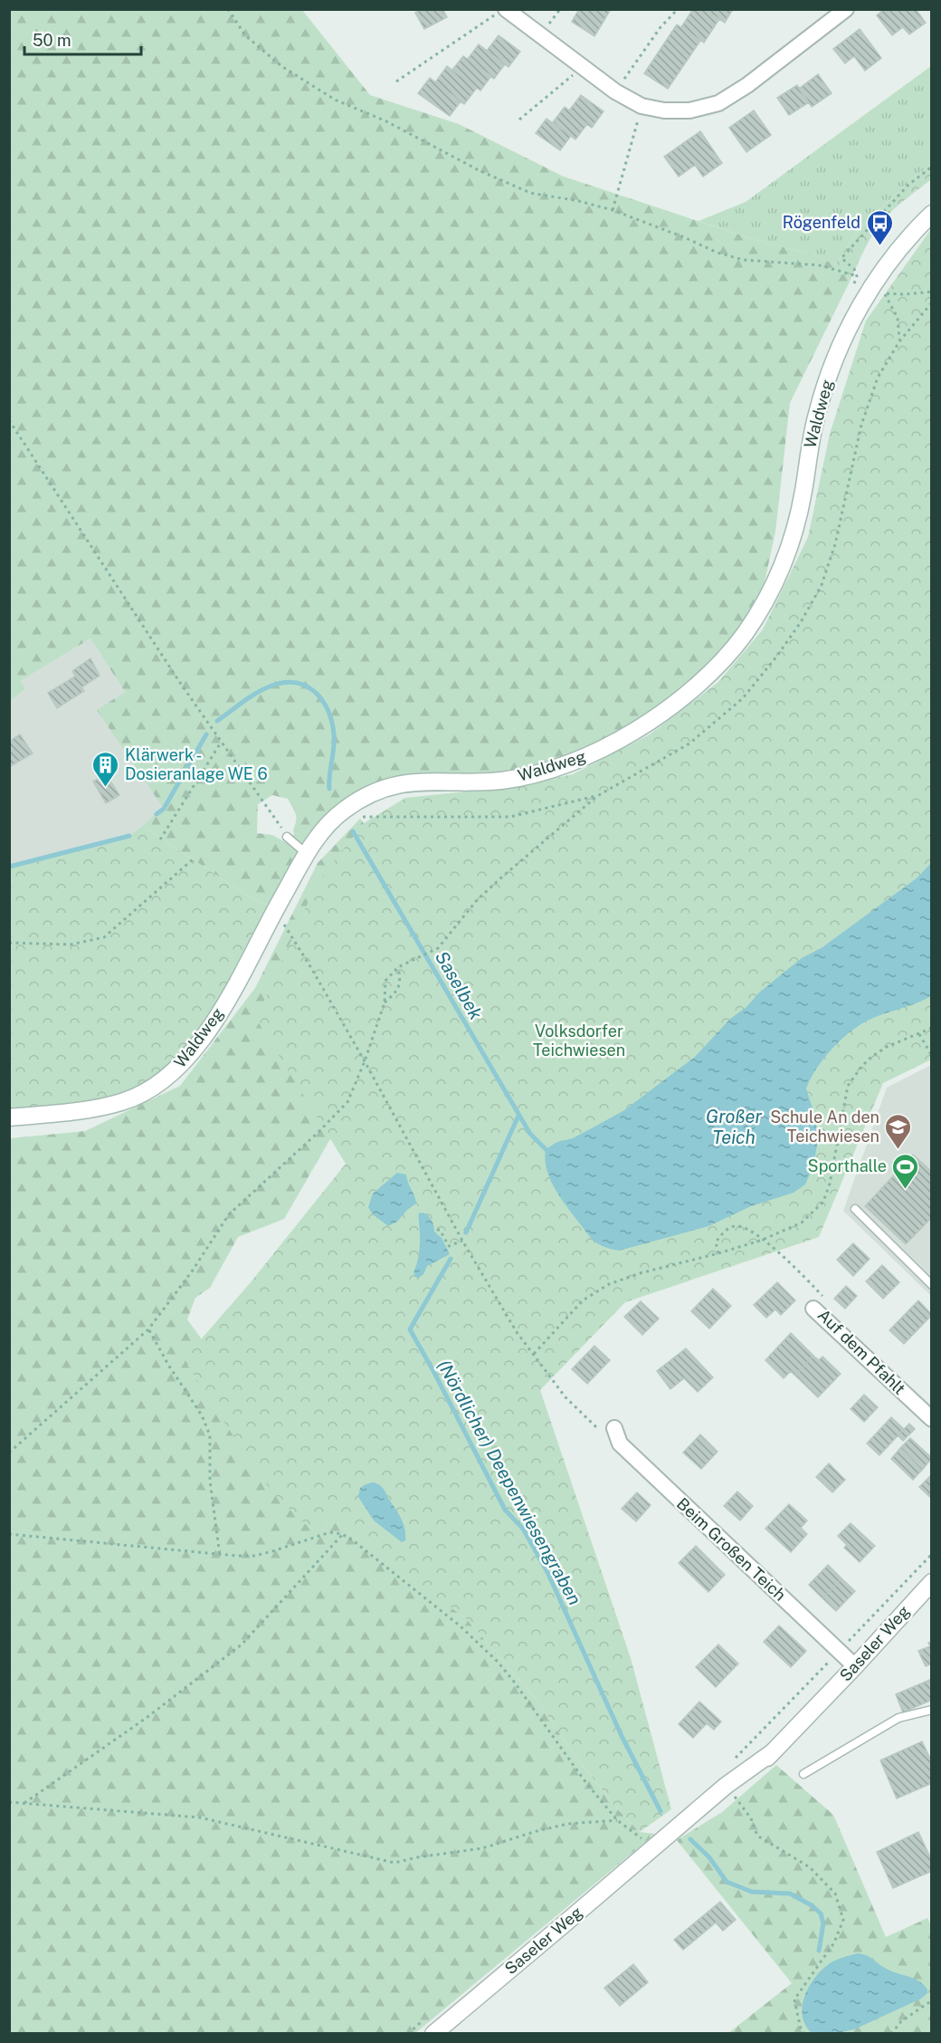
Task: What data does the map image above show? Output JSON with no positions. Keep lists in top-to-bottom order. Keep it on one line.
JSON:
{"streets":{"main road":["Waldweg","Saseler Weg"],"street":["Auf dem Pfahlt","Beim Großen Teich"]},"crossings":[["Beim Großen Teich","Saseler Weg"]],"water":["Saselbek","Großer Teich","(Nördlicher) Deepenwiesengraben"],"parks":["Volksdorfer Teichwiesen"],"places":{"bus stop":["Rögenfeld"],"building":["Klärwerk - Dosieranlage WE 6"],"school or university":["Schule An den Teichwiesen"],"sports":["Sporthalle"]},"scale_bar":"50 m"}
